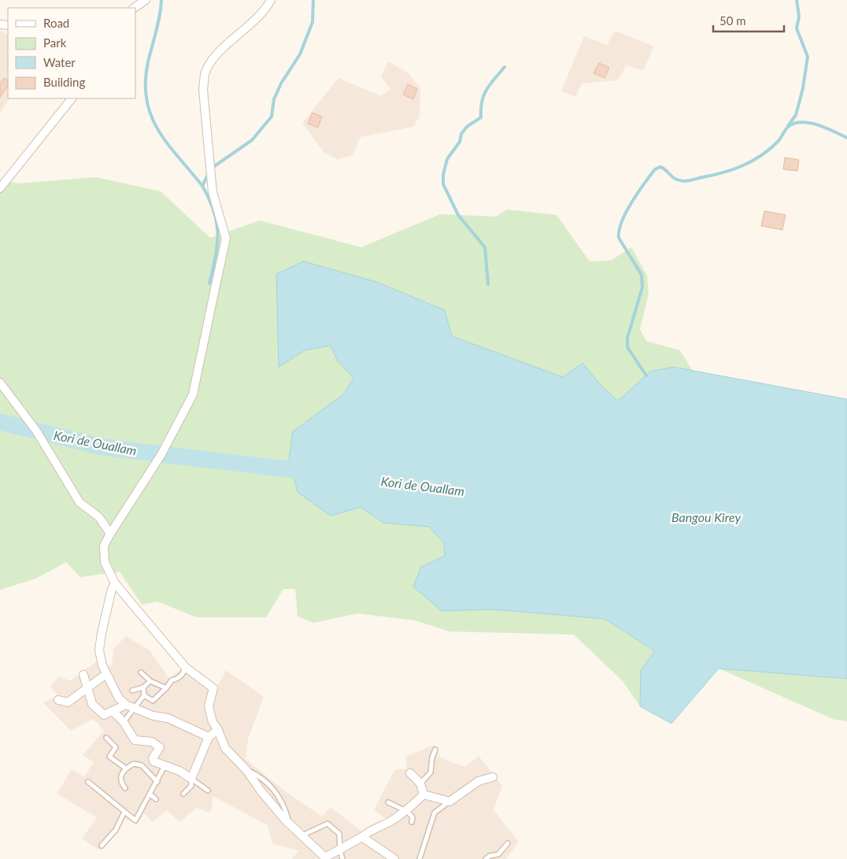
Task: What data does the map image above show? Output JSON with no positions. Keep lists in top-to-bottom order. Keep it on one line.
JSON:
{"water":["Kori de Ouallam","Bangou Kirey"],"legend":["Road","Park","Water","Building"],"scale_bar":"50 m"}
